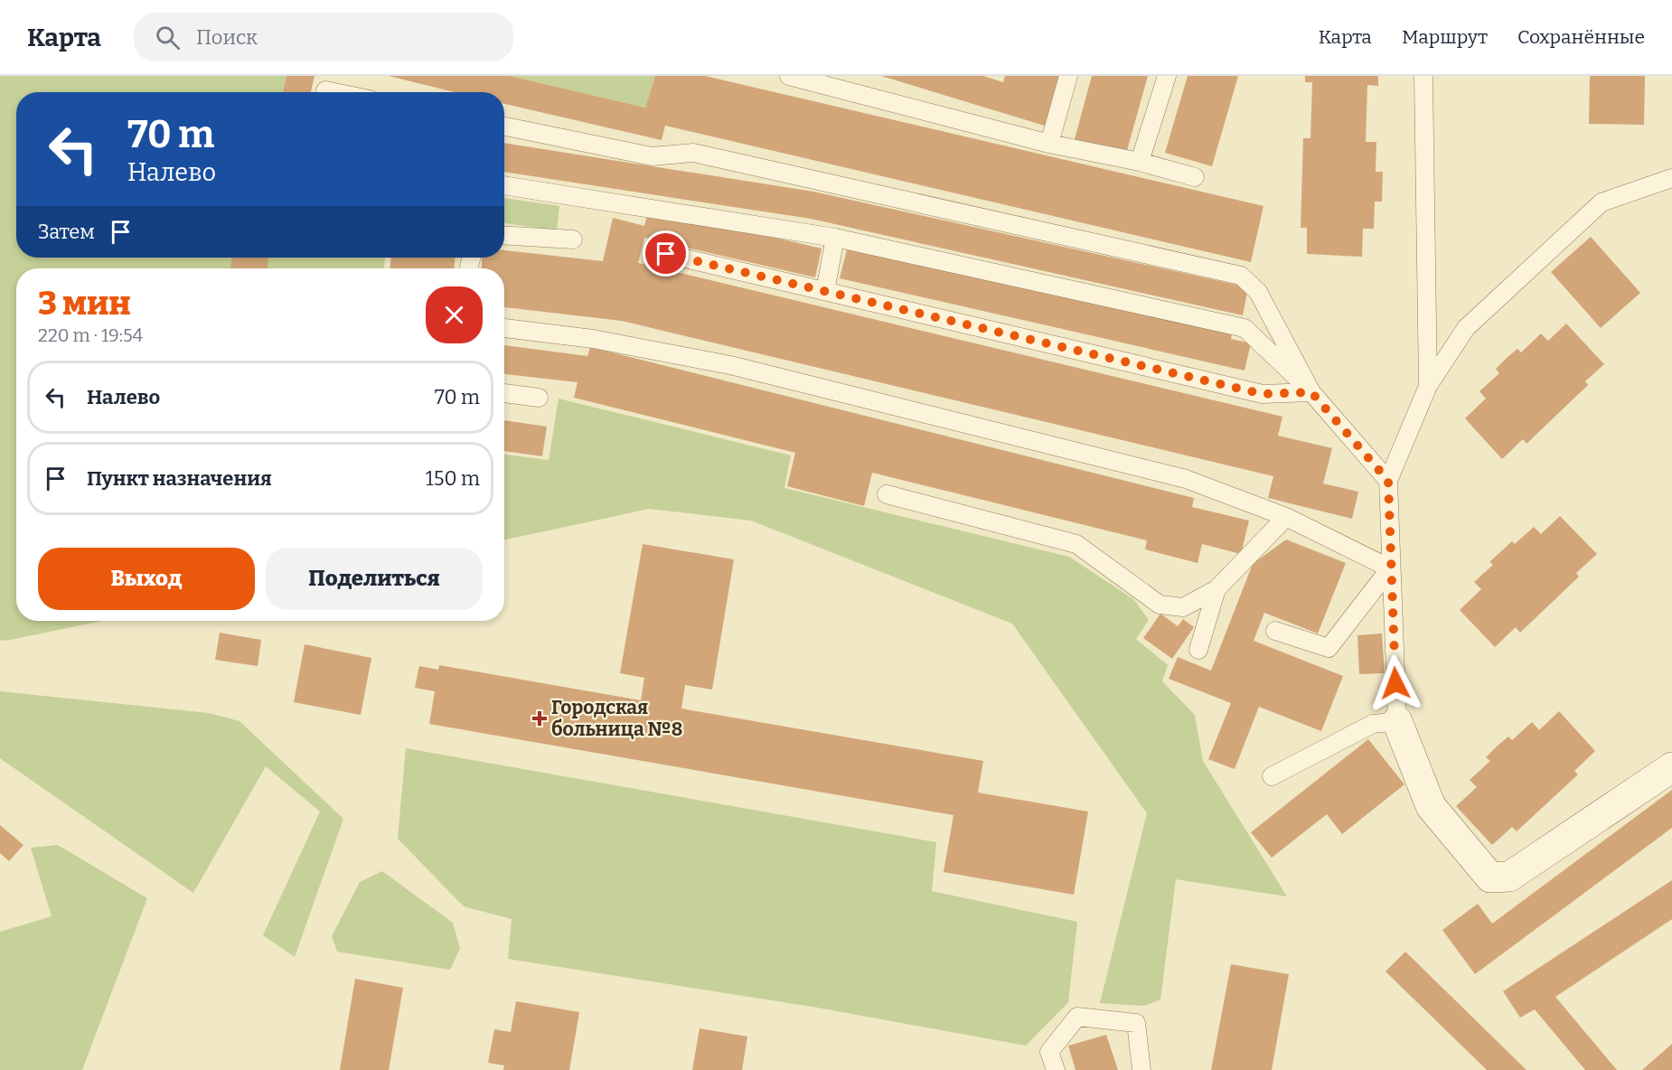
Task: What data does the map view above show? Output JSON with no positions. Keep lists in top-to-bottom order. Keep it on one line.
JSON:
{"places":{"health":["Городская больница №8"]},"page":{"header":"Карта","search":"Поиск","nav":["Карта","Маршрут","Сохранённые"],"turn":["70 m","Налево"],"then":"Затем","heading":["3 мин","220 m · 19:54"],"list":[{"name":"Налево","value":"70 m"},{"name":"Пункт назначения","value":"150 m"}],"buttons":["Выход","Поделиться"]}}
